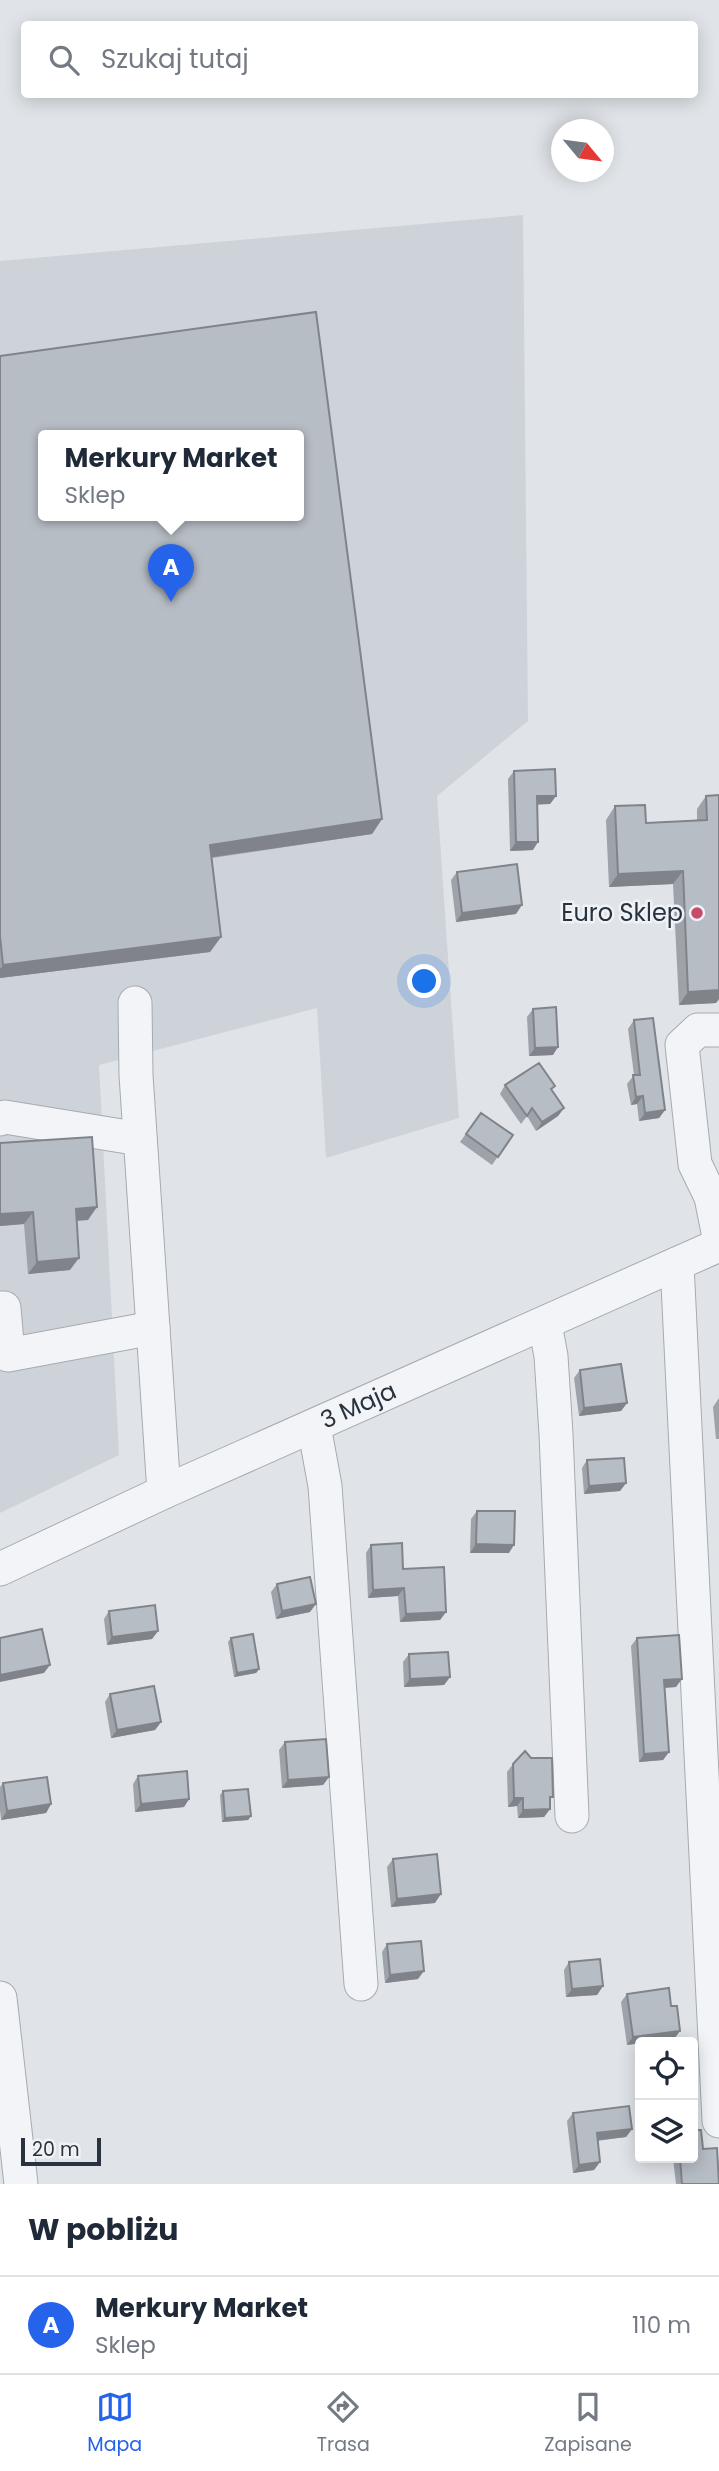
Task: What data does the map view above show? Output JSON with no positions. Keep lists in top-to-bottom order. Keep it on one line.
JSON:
{"streets":{"street":["3 Maja"]},"places":["Euro Sklep"],"scale_bar":"20 m","north":"bottom right","page":{"search":"Szukaj tutaj","popup":["Merkury Market","Sklep"],"pins":"A","scale":"20 m","heading":"W pobliżu","list":[{"mark":"A","name":"Merkury Market","note":"Sklep","value":"110 m"}],"nav":["Mapa","Trasa","Zapisane"]}}
